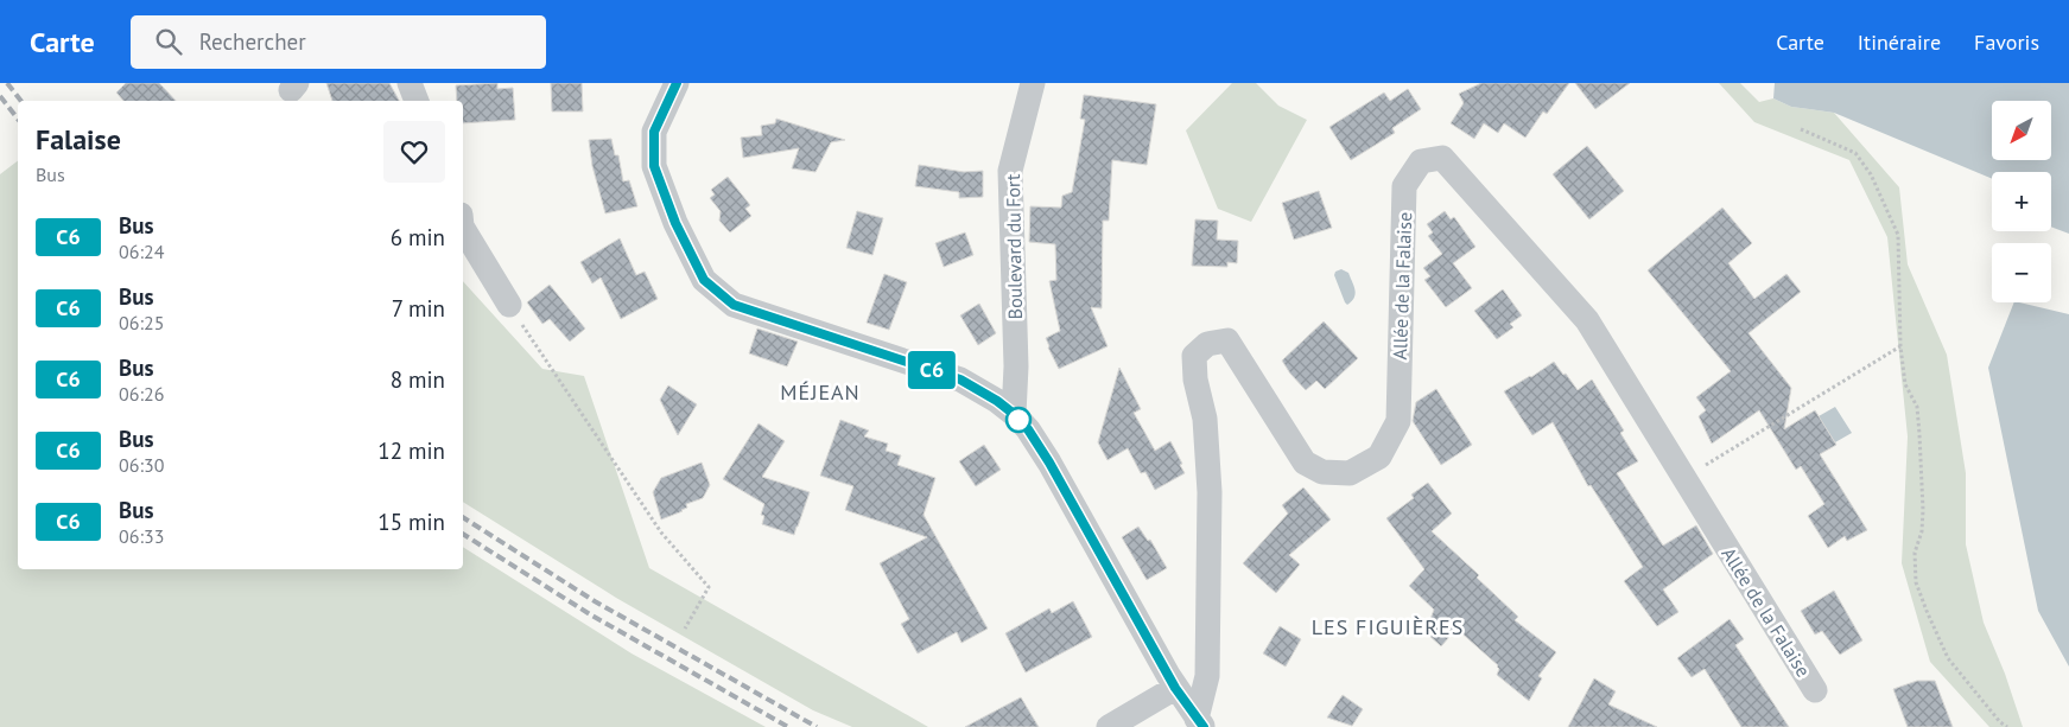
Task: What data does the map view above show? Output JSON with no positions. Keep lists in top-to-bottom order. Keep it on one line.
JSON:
{"streets":{"street":["Boulevard du Fort","Allée de la Falaise"]},"districts":["MÉJEAN","LES FIGUIÈRES"],"lines":["bus line C6"],"north":"bottom left","page":{"header":"Carte","search":"Rechercher","nav":["Carte","Itinéraire","Favoris"],"on_map":"C6","map_buttons":["+","−"],"heading":["Falaise","Bus"],"list":[{"mark":"C6","name":"Bus","note":"06:24","value":"6 min"},{"mark":"C6","name":"Bus","note":"06:25","value":"7 min"},{"mark":"C6","name":"Bus","note":"06:26","value":"8 min"},{"mark":"C6","name":"Bus","note":"06:30","value":"12 min"},{"mark":"C6","name":"Bus","note":"06:33","value":"15 min"}]}}
